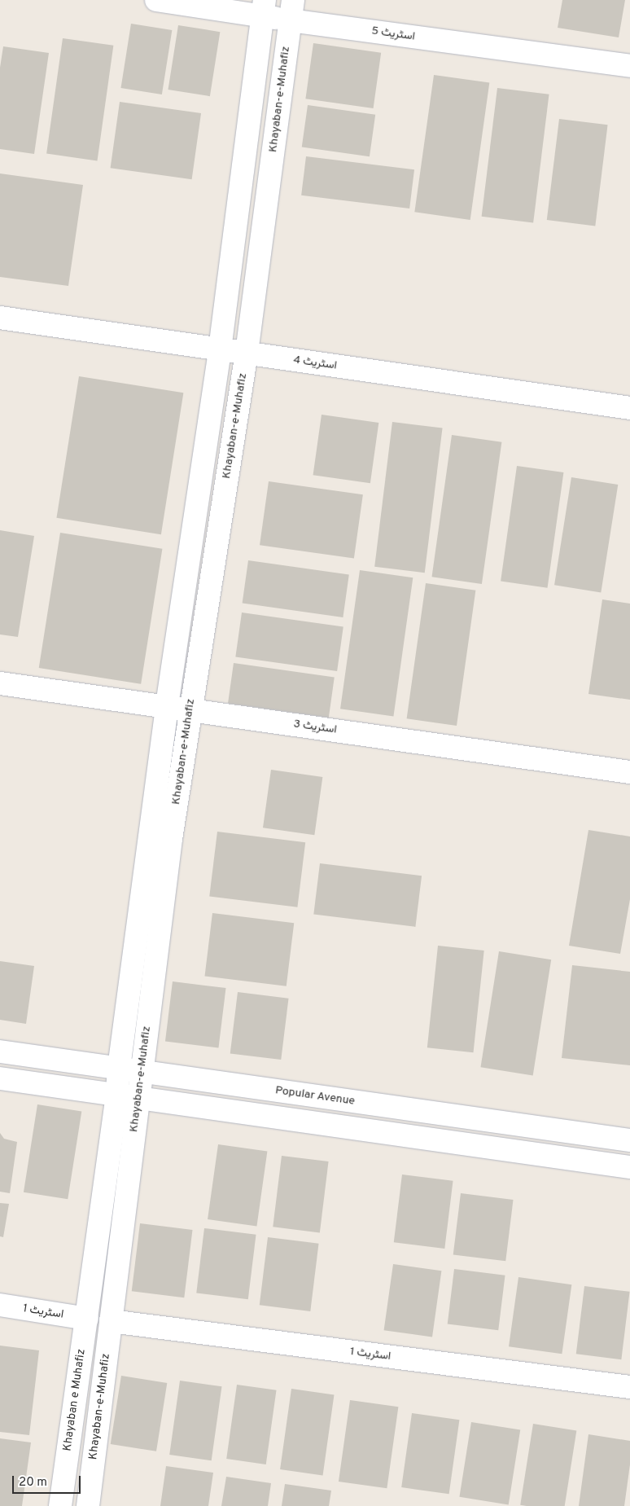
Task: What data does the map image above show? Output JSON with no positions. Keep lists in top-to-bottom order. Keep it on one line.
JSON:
{"streets":{"street":["اسٹریٹ 5","Khayaban-e-Muhafiz","اسٹریٹ 4","اسٹریٹ 3","Popular Avenue","اسٹریٹ 1","Khayaban e Muhafiz"]},"crossings":[["اسٹریٹ 5","Khayaban-e-Muhafiz"],["Khayaban-e-Muhafiz","اسٹریٹ 4"],["Khayaban-e-Muhafiz","اسٹریٹ 3"],["Khayaban-e-Muhafiz","Popular Avenue"],["Khayaban-e-Muhafiz","اسٹریٹ 1"],["Khayaban-e-Muhafiz","Khayaban e Muhafiz"],["اسٹریٹ 1","Khayaban e Muhafiz"]],"scale_bar":"20 m"}
